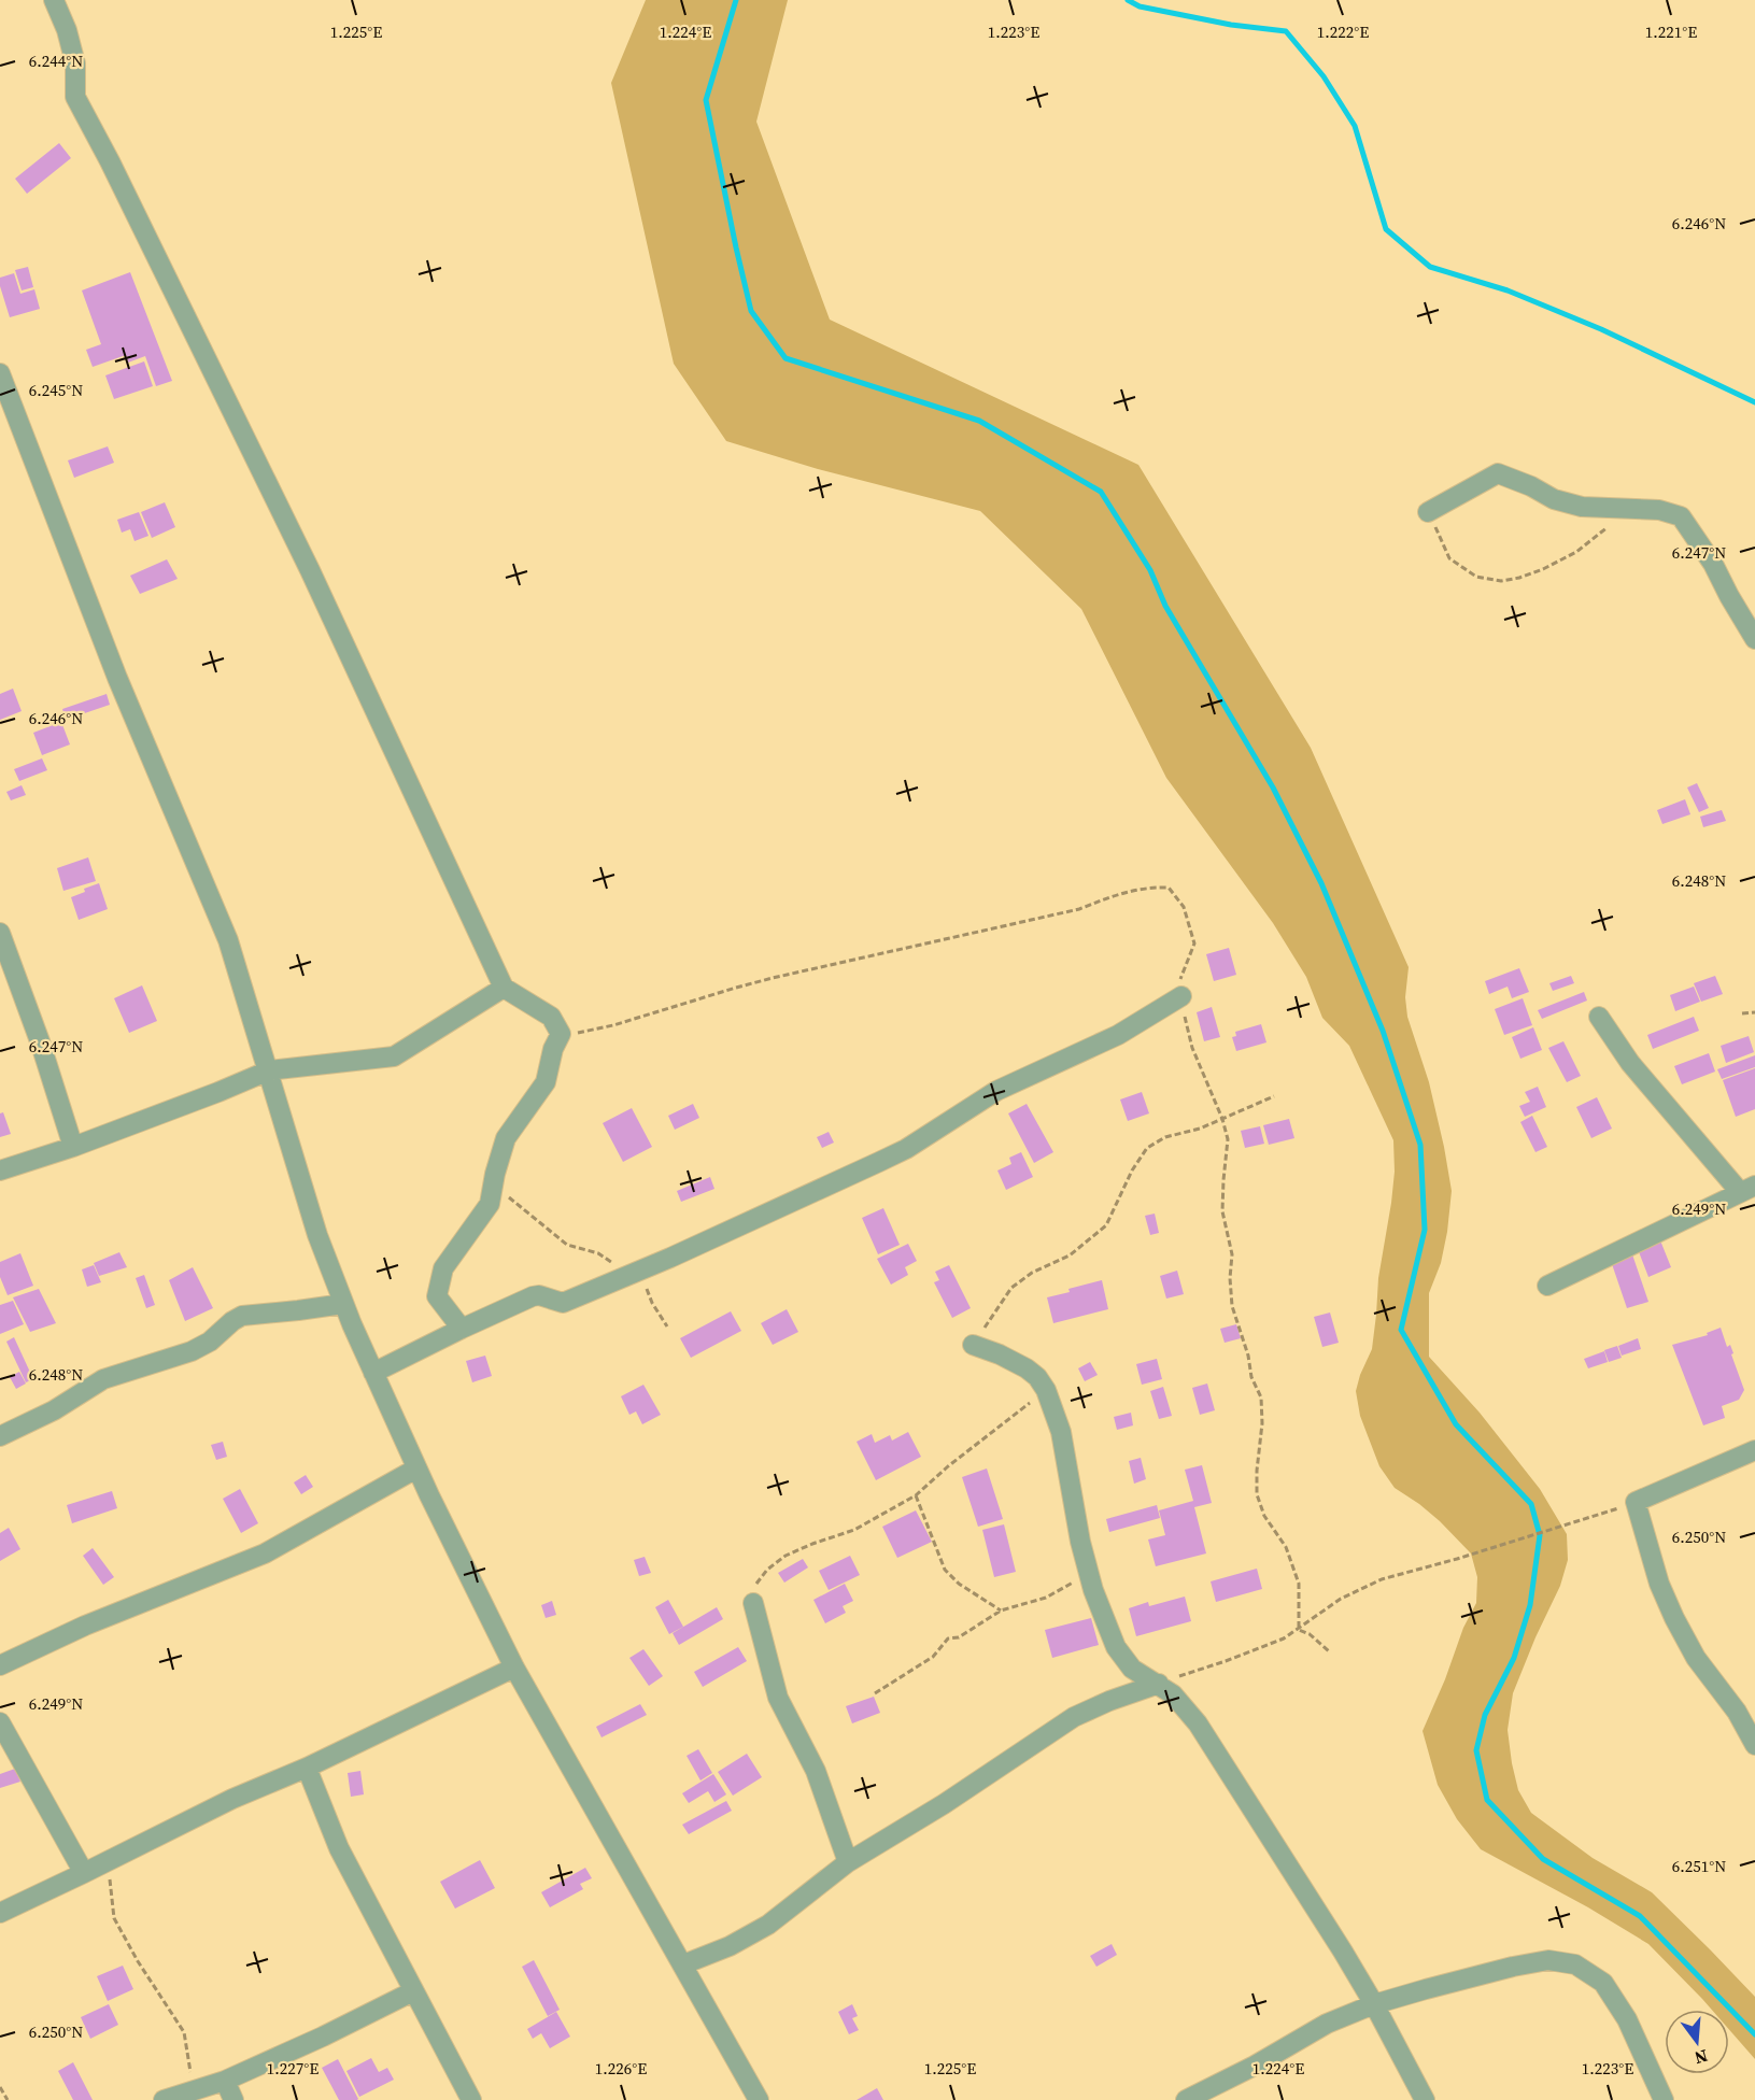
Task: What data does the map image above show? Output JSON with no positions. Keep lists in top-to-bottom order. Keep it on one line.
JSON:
{"north":"bottom","coordinates":["1.225°E","1.224°E","1.223°E","1.222°E","1.221°E","6.244°N","6.246°N","6.245°N","6.247°N","6.248°N","6.249°N","6.250°N","6.251°N","1.227°E","1.226°E"]}
